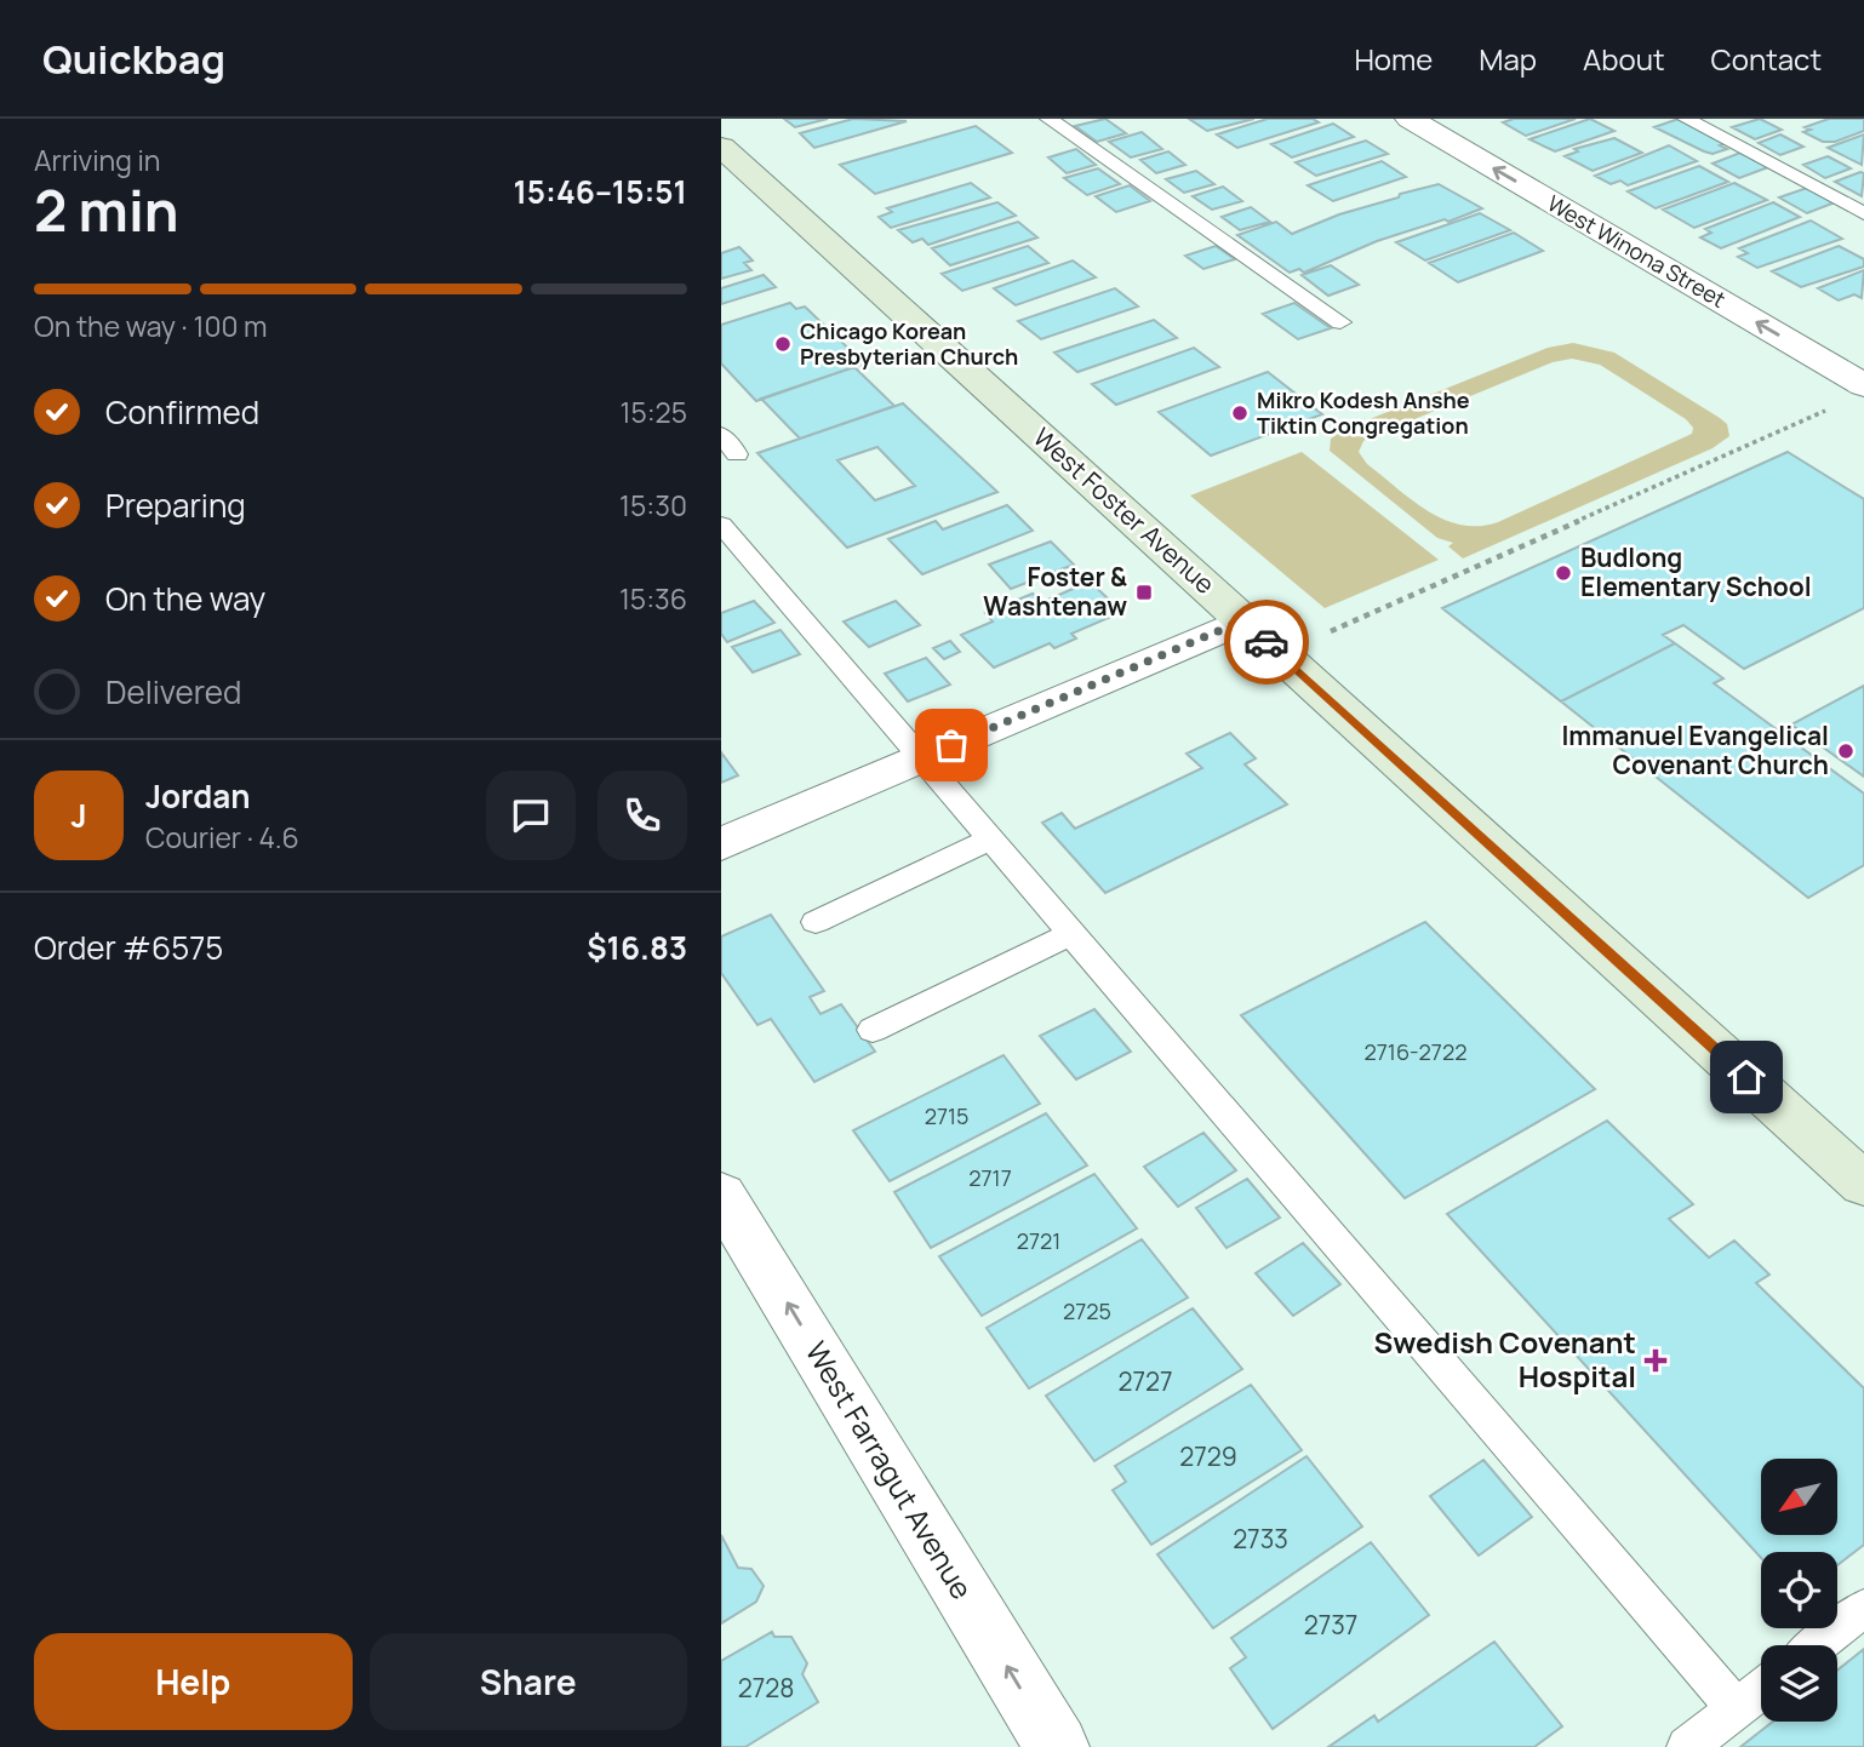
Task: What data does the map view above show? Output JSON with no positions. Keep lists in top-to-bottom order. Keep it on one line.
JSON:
{"streets":{"main road":["West Foster Avenue"],"street":["West Winona Street","West Farragut Avenue"]},"one_way":["West Winona Street","West Farragut Avenue"],"places":{"other":["Chicago Korean Presbyterian Church","Mikro Kodesh Anshe Tiktin Congregation","Budlong Elementary School","Immanuel Evangelical Covenant Church"],"transit":["Foster & Washtenaw"],"health":["Swedish Covenant Hospital"]},"house_numbers":["2716-2722","2715","2717","2721","2725","2727","2729","2733","2737","2728"],"north":"bottom left","page":{"header":"Quickbag","nav":["Home","Map","About","Contact"],"heading":["2 min","Arriving in","15:46–15:51"],"panel":["Jordan","Courier · 4.6","Order #6575","$16.83"],"bar":"On the way · 100 m","list":[["Confirmed","15:25"],["Preparing","15:30"],["On the way","15:36"],"Delivered"],"round":"J","buttons":["Help","Share"]}}
